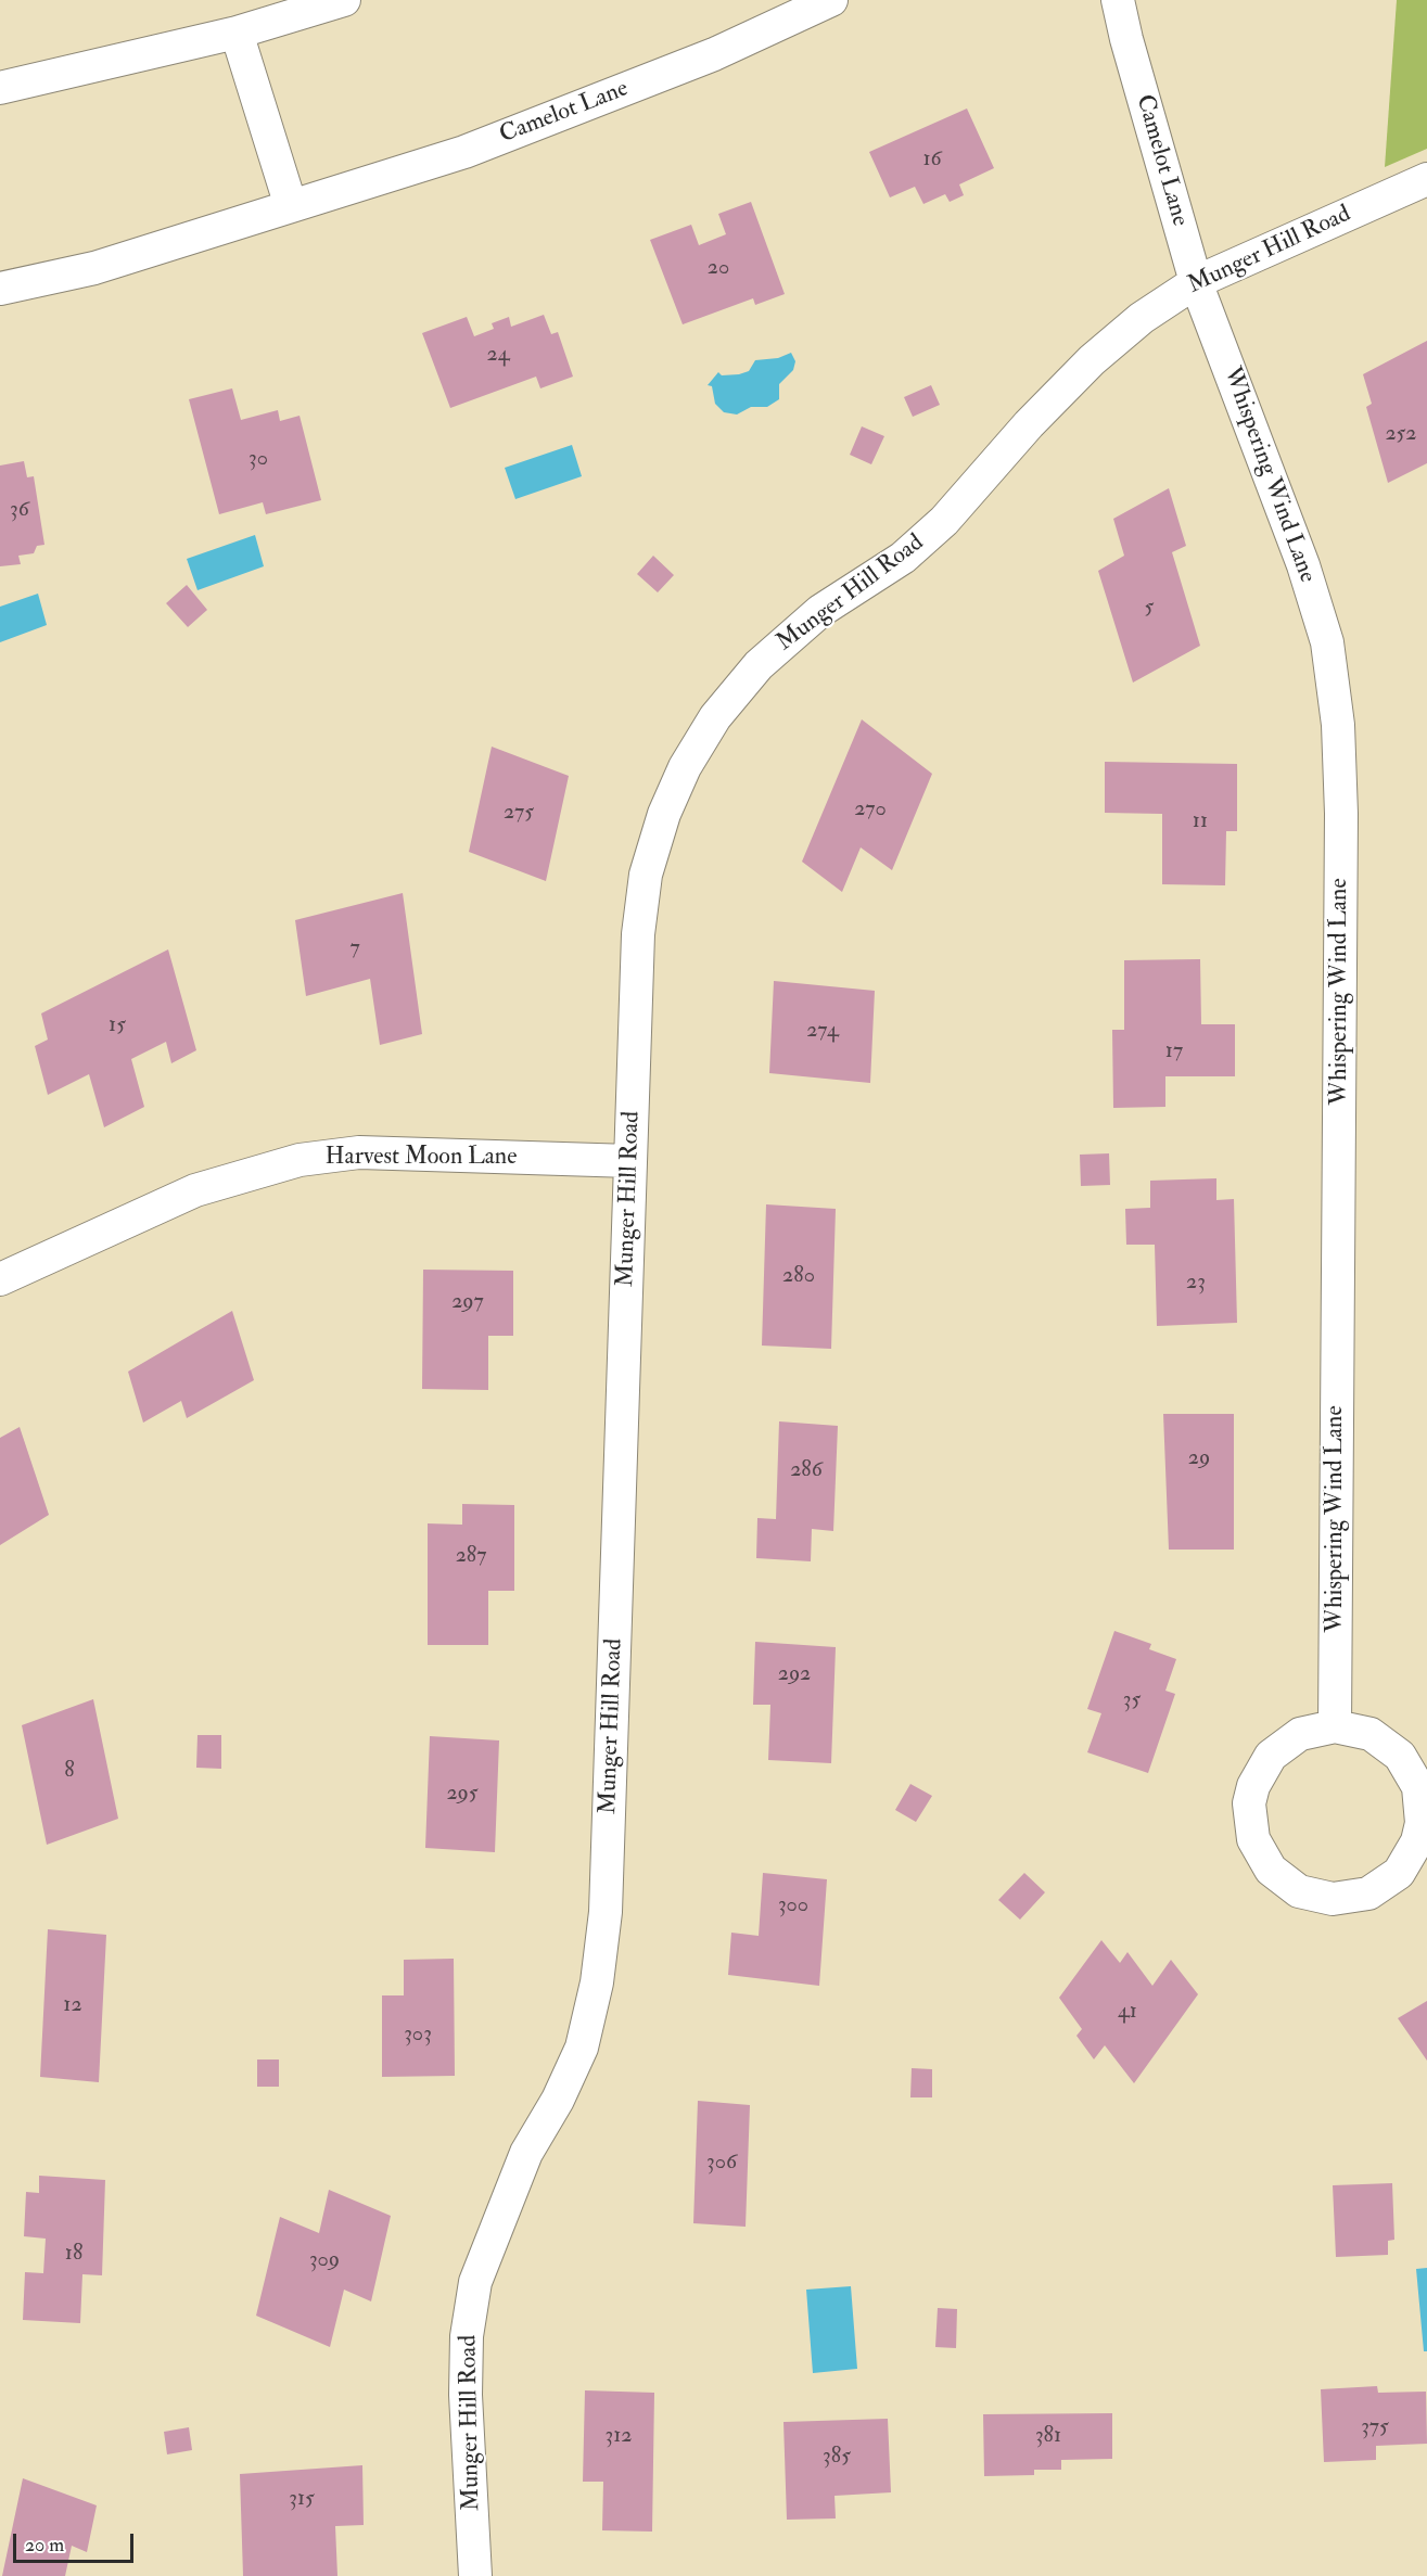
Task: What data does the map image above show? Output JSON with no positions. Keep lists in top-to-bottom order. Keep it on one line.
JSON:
{"streets":{"street":["Camelot Lane","Munger Hill Road","Whispering Wind Lane","Harvest Moon Lane"]},"crossings":[["Camelot Lane","Munger Hill Road"],["Camelot Lane","Whispering Wind Lane"],["Munger Hill Road","Whispering Wind Lane"],["Munger Hill Road","Harvest Moon Lane"]],"house_numbers":["16","20","24","252","30","36","5","270","275","11","7","15","274","17","280","23","297","29","286","287","292","35","8","295","300","12","41","303","306","18","309","375","312","381","385","315"],"scale_bar":"20 m"}
